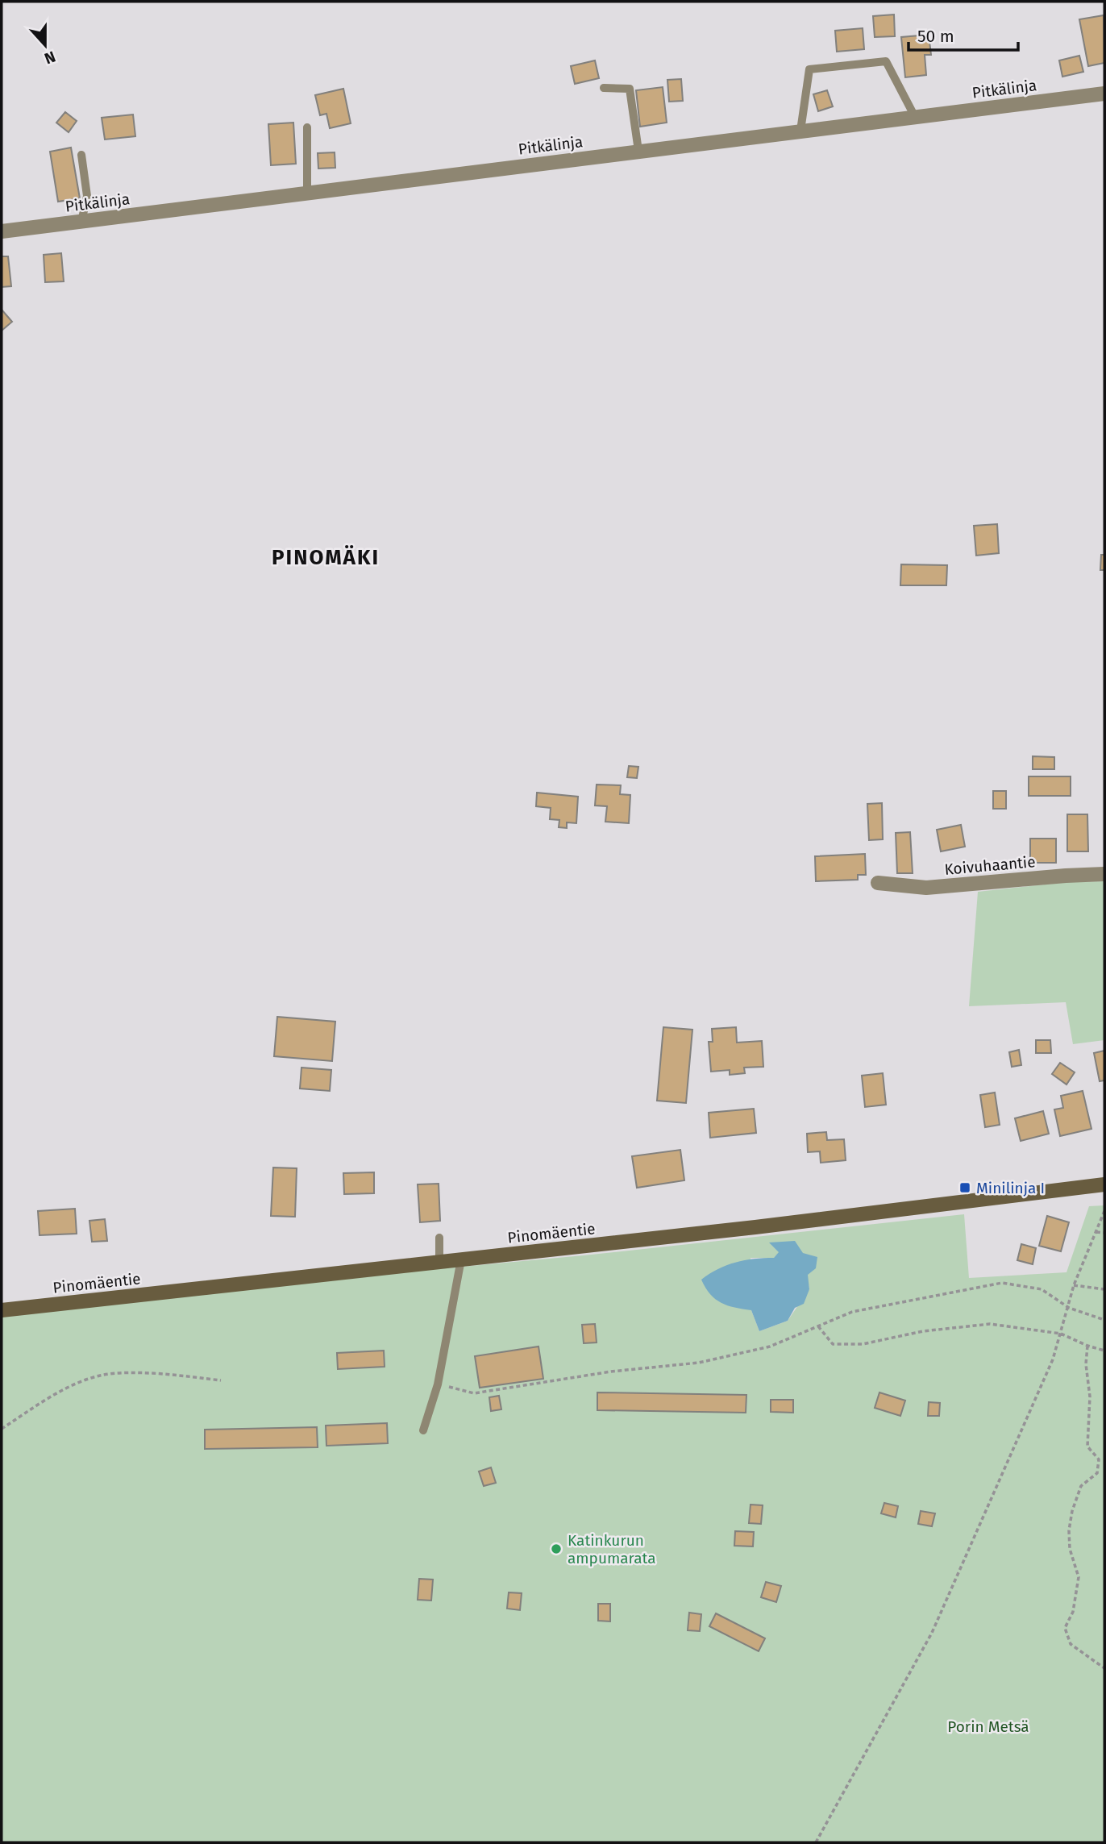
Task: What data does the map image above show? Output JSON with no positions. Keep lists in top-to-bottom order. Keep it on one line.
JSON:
{"streets":{"street":["Pitkälinja","Koivuhaantie","Pinomäentie"]},"districts":["PINOMÄKI"],"parks":["Porin Metsä"],"places":{"transit":["Minilinja I"],"other":["Katinkurun ampumarata"]},"scale_bar":"50 m","north":"bottom"}
